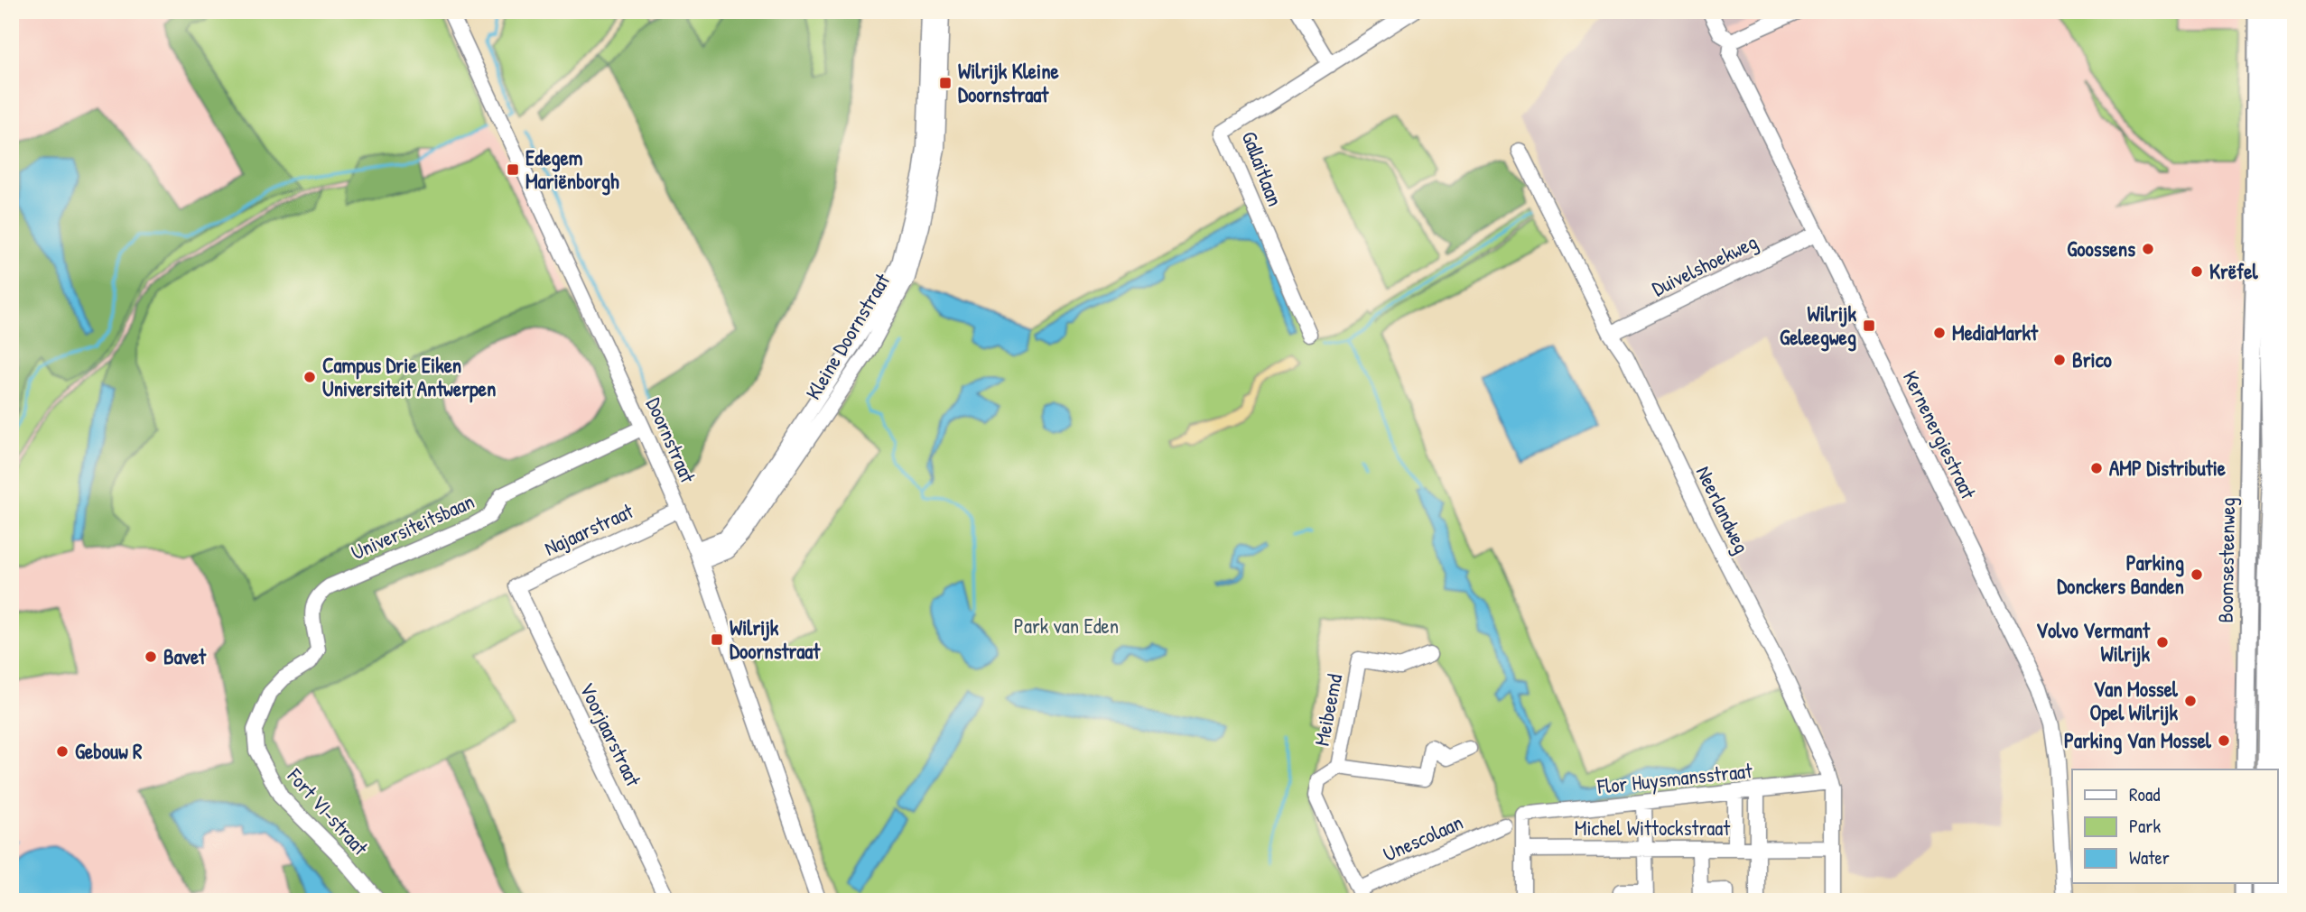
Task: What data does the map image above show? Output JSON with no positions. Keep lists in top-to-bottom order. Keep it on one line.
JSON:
{"streets":{"main road":["Boomsesteenweg"],"street":["Gallaitlaan","Duivelshoekweg","Kleine Doornstraat","Kernenergiestraat","Doornstraat","Neerlandweg","Universiteitsbaan","Najaarstraat","Meibeemd","Voorjaarstraat","Flor Huysmansstraat","Fort VI-straat","Michel Wittockstraat","Unescolaan"]},"crossings":[["Duivelshoekweg","Kernenergiestraat"],["Duivelshoekweg","Neerlandweg"],["Kleine Doornstraat","Doornstraat"],["Doornstraat","Universiteitsbaan"],["Doornstraat","Najaarstraat"],["Neerlandweg","Flor Huysmansstraat"],["Neerlandweg","Michel Wittockstraat"],["Universiteitsbaan","Fort VI-straat"],["Najaarstraat","Voorjaarstraat"],["Flor Huysmansstraat","Michel Wittockstraat"]],"parks":["Park van Eden"],"places":{"transit":["Wilrijk Kleine Doornstraat","Edegem Mariënborgh","Wilrijk Geleegweg","Wilrijk Doornstraat"],"other":["Goossens","Krëfel","MediaMarkt","Brico","Campus Drie Eiken Universiteit Antwerpen","AMP Distributie","Parking Donckers Banden","Volvo Vermant Wilrijk","Bavet","Van Mossel Opel Wilrijk","Parking Van Mossel","Gebouw R"]},"legend":["Road","Park","Water"]}
